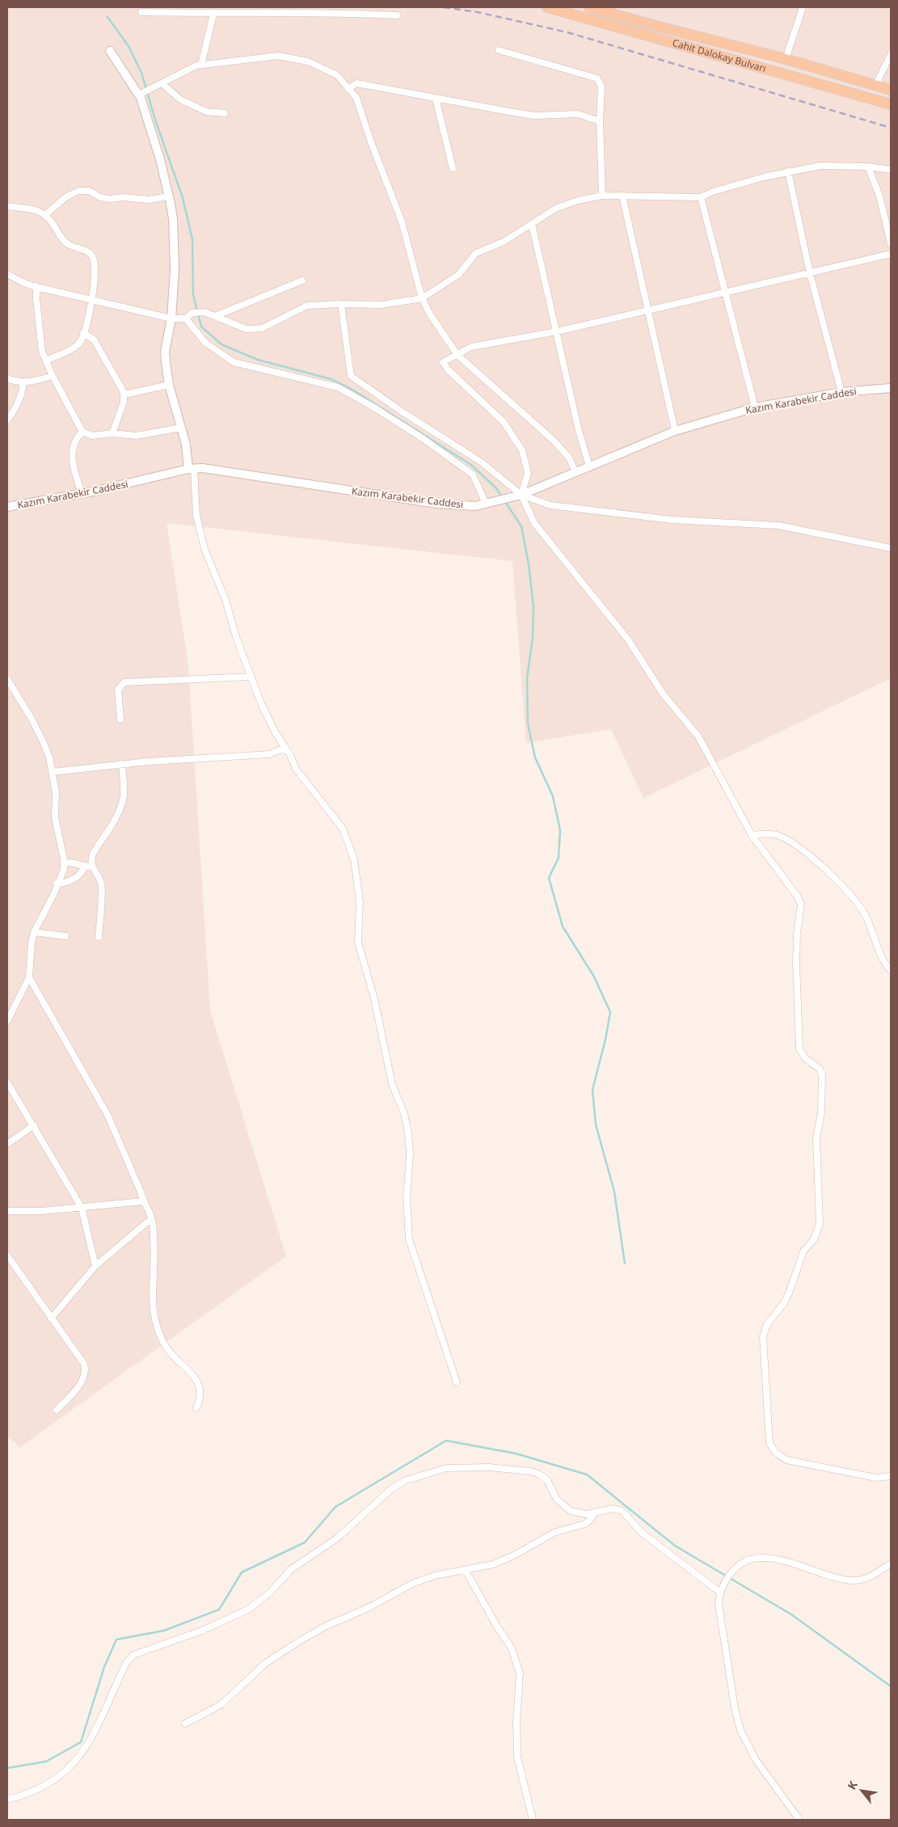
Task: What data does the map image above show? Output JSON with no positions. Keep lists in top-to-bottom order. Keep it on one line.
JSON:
{"streets":{"main road":["Cahit Dalokay Bulvarı"],"street":["Kazım Karabekir Caddesi"]},"north":"top left"}
